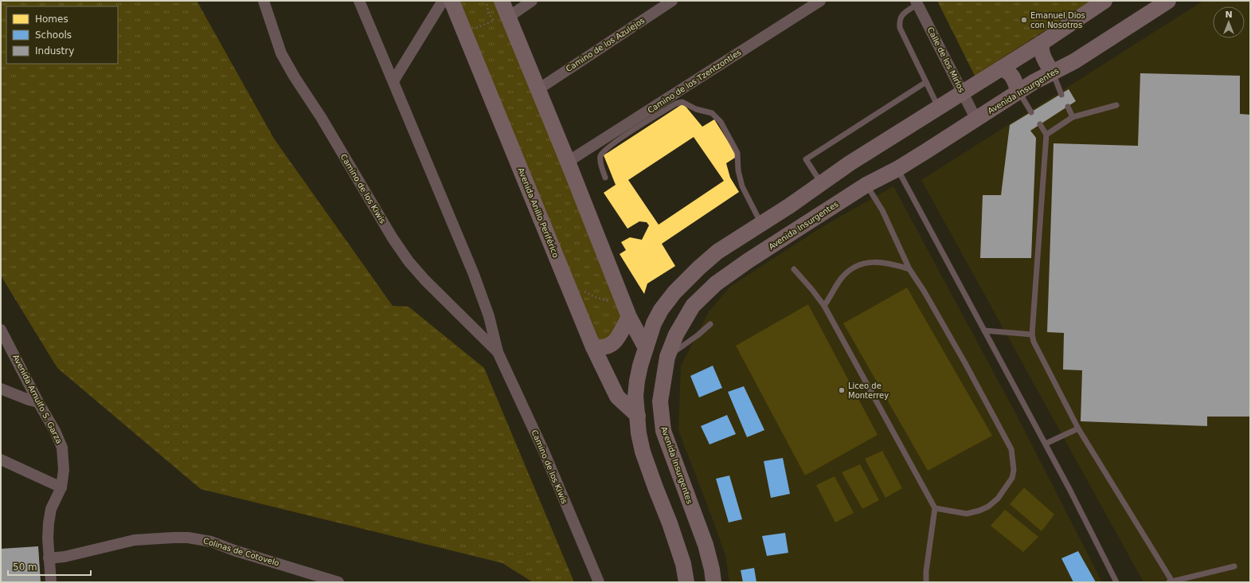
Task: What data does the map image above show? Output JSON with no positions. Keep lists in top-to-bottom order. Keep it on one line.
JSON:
{"streets":{"main road":["Avenida Insurgentes","Avenida Anillo Periférico"],"street":["Camino de los Azulejos","Calle de los Mirlos","Camino de los Tzentzontles","Camino de los Kiwis","Avenida Arnulfo S. Garza","Colinas de Cotovelo"]},"crossings":[["Calle de los Mirlos","Avenida Insurgentes"],["Avenida Arnulfo S. Garza","Colinas de Cotovelo"]],"places":["Emanuel Dios con Nosotros","Liceo de Monterrey"],"legend":["Homes","Schools","Industry"],"scale_bar":"50 m","north":"top"}
